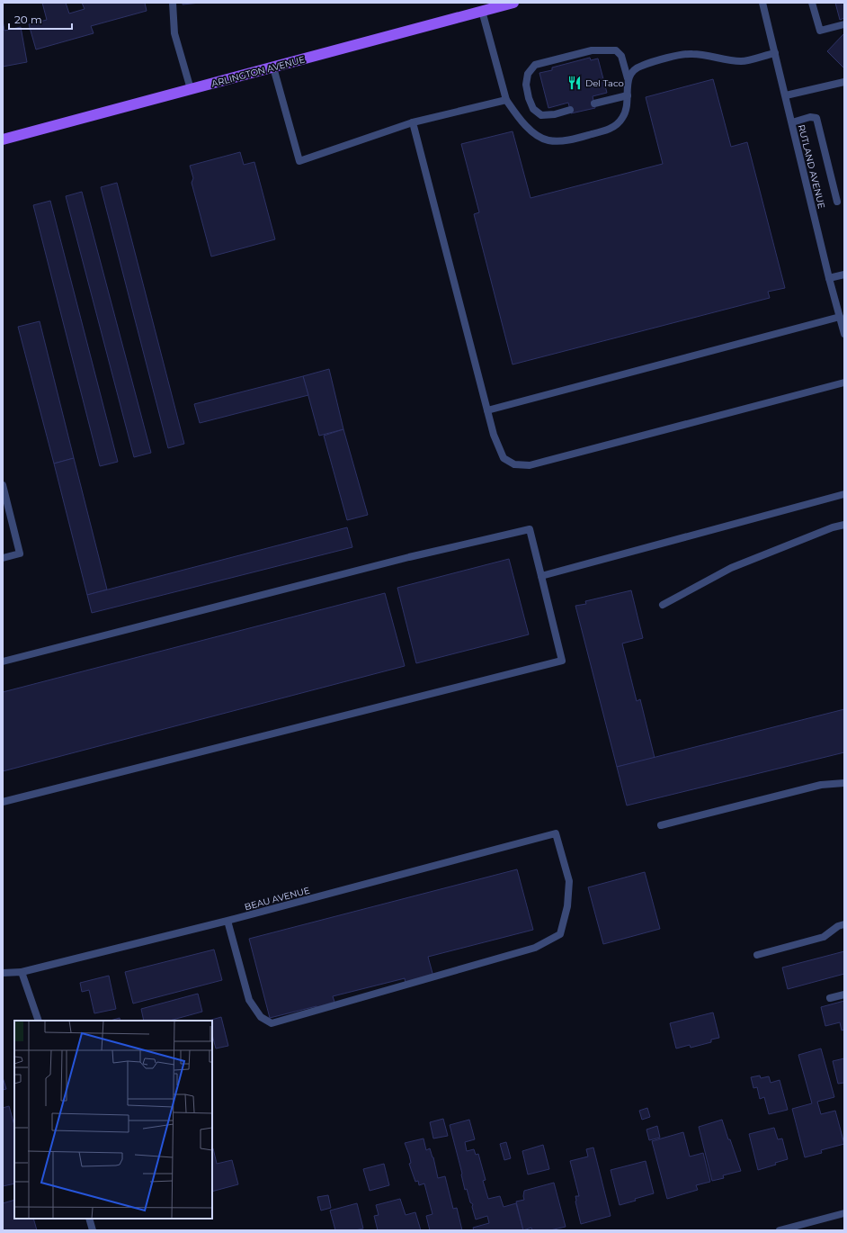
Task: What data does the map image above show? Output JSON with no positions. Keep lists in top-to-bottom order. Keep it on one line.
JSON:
{"streets":{"main road":["ARLINGTON AVENUE"],"street":["RUTLAND AVENUE","BEAU AVENUE"]},"places":{"restaurant":["Del Taco"]},"scale_bar":"20 m"}
